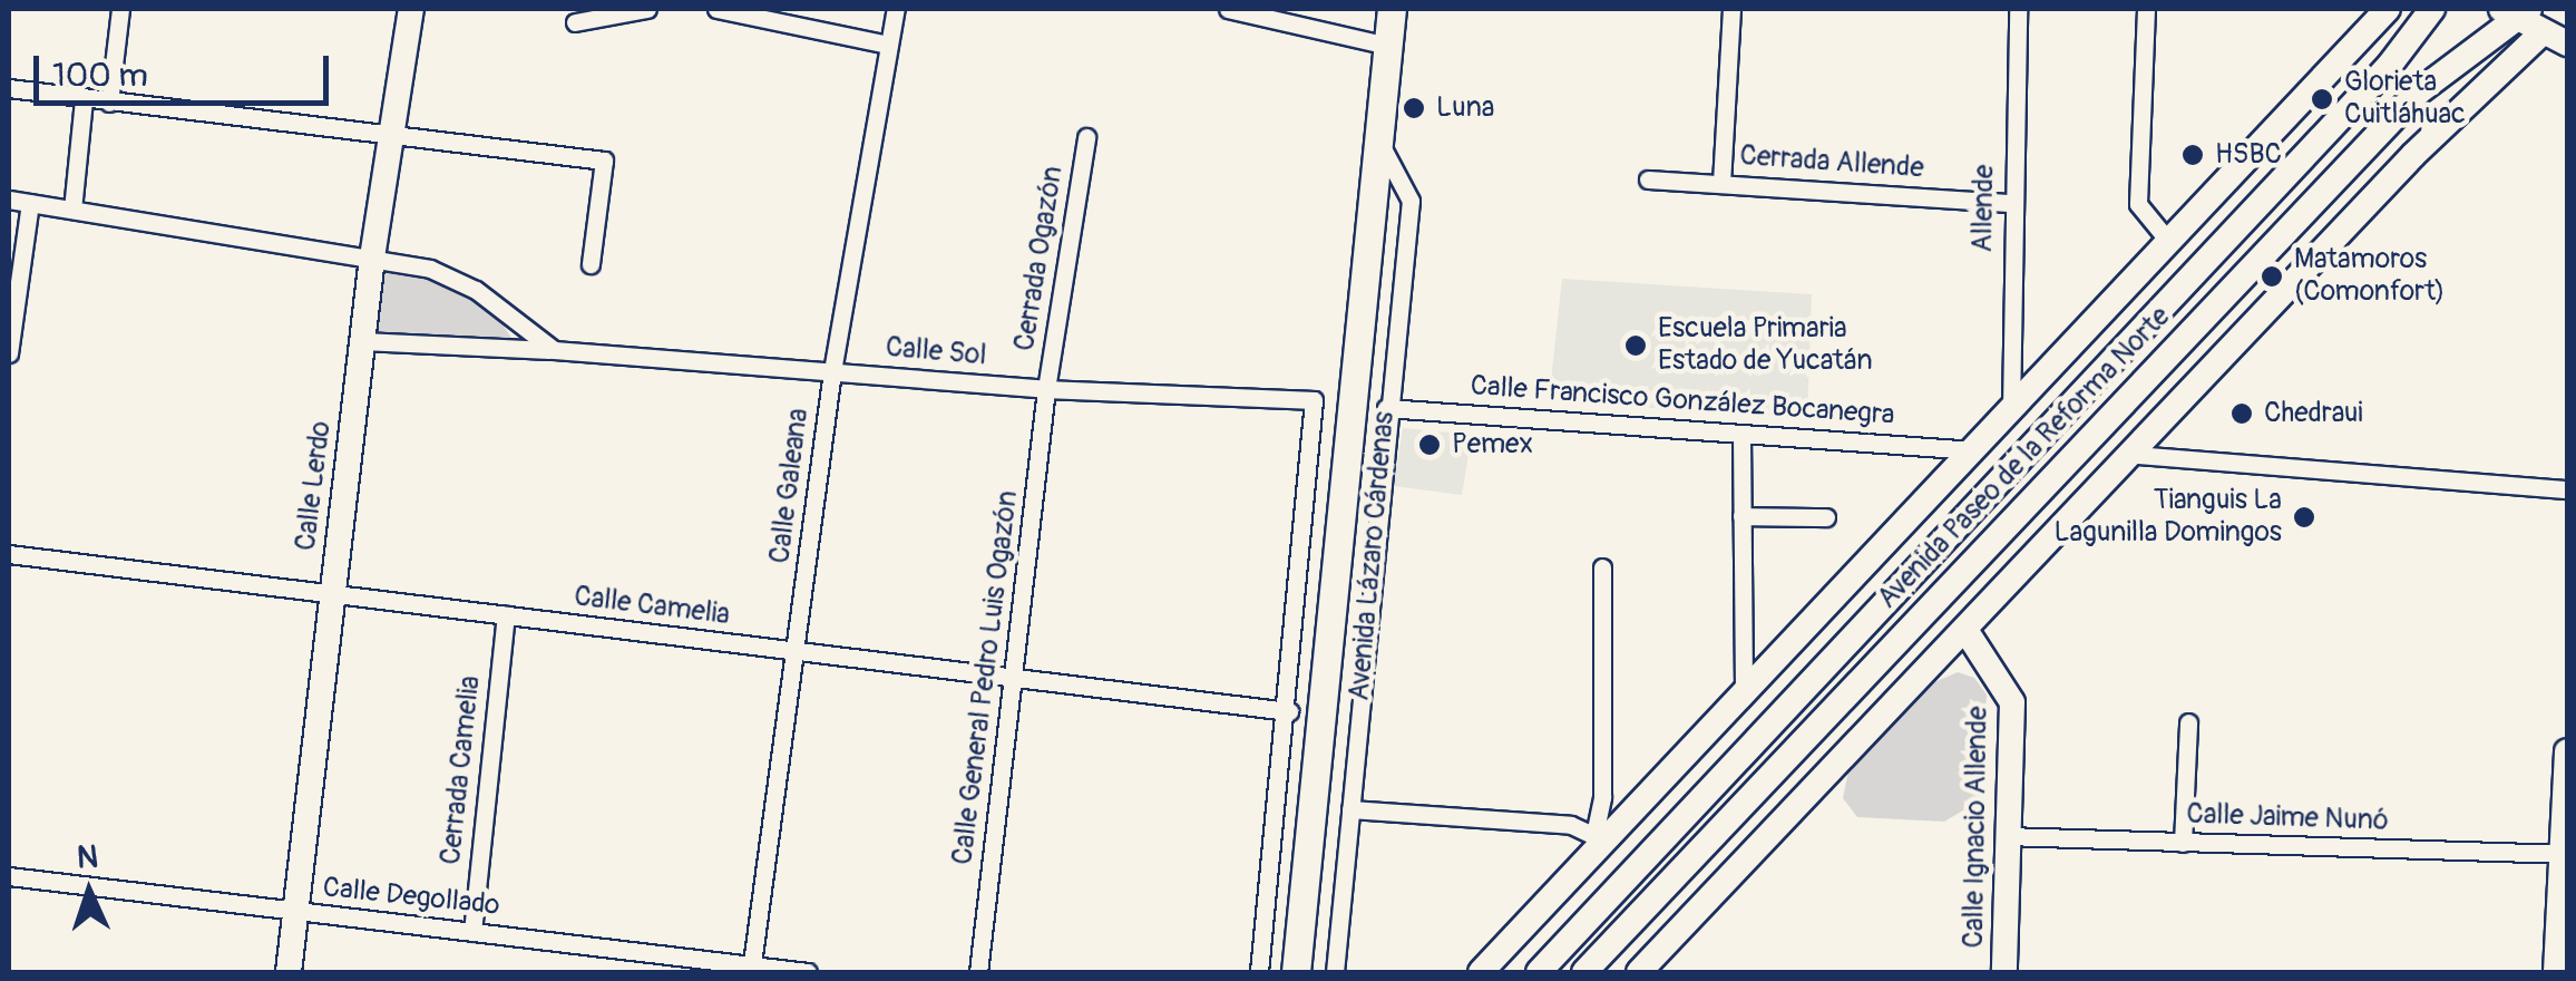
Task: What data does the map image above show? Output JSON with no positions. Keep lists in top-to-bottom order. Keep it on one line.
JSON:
{"streets":{"main road":["Avenida Lázaro Cárdenas"],"street":["Cerrada Allende","Allende","Cerrada Ogazón","Calle Sol","Calle Francisco González Bocanegra","Avenida Paseo de la Reforma Norte","Calle Lerdo","Calle Galeana","Calle Camelia","Calle General Pedro Luis Ogazón","Cerrada Camelia","Calle Jaime Nunó","Calle Ignacio Allende","Calle Degollado"]},"crossings":[["Cerrada Allende","Allende"],["Allende","Avenida Paseo de la Reforma Norte"],["Cerrada Ogazón","Calle Sol"],["Cerrada Ogazón","Calle General Pedro Luis Ogazón"],["Calle Sol","Calle Lerdo"],["Calle Sol","Calle Galeana"],["Calle Sol","Calle Camelia"],["Calle Sol","Calle General Pedro Luis Ogazón"],["Calle Francisco González Bocanegra","Avenida Paseo de la Reforma Norte"],["Calle Francisco González Bocanegra","Avenida Lázaro Cárdenas"],["Calle Lerdo","Calle Camelia"],["Calle Lerdo","Calle Degollado"],["Calle Galeana","Calle Camelia"],["Calle Galeana","Calle Degollado"],["Calle Camelia","Calle General Pedro Luis Ogazón"],["Calle Camelia","Cerrada Camelia"],["Cerrada Camelia","Calle Degollado"],["Calle Jaime Nunó","Calle Ignacio Allende"]],"places":["Glorieta Cuitláhuac","Luna","HSBC","Matamoros (Comonfort)","Escuela Primaria Estado de Yucatán","Chedraui","Pemex","Tianguis La Lagunilla Domingos"],"scale_bar":"100 m","north":"top"}
